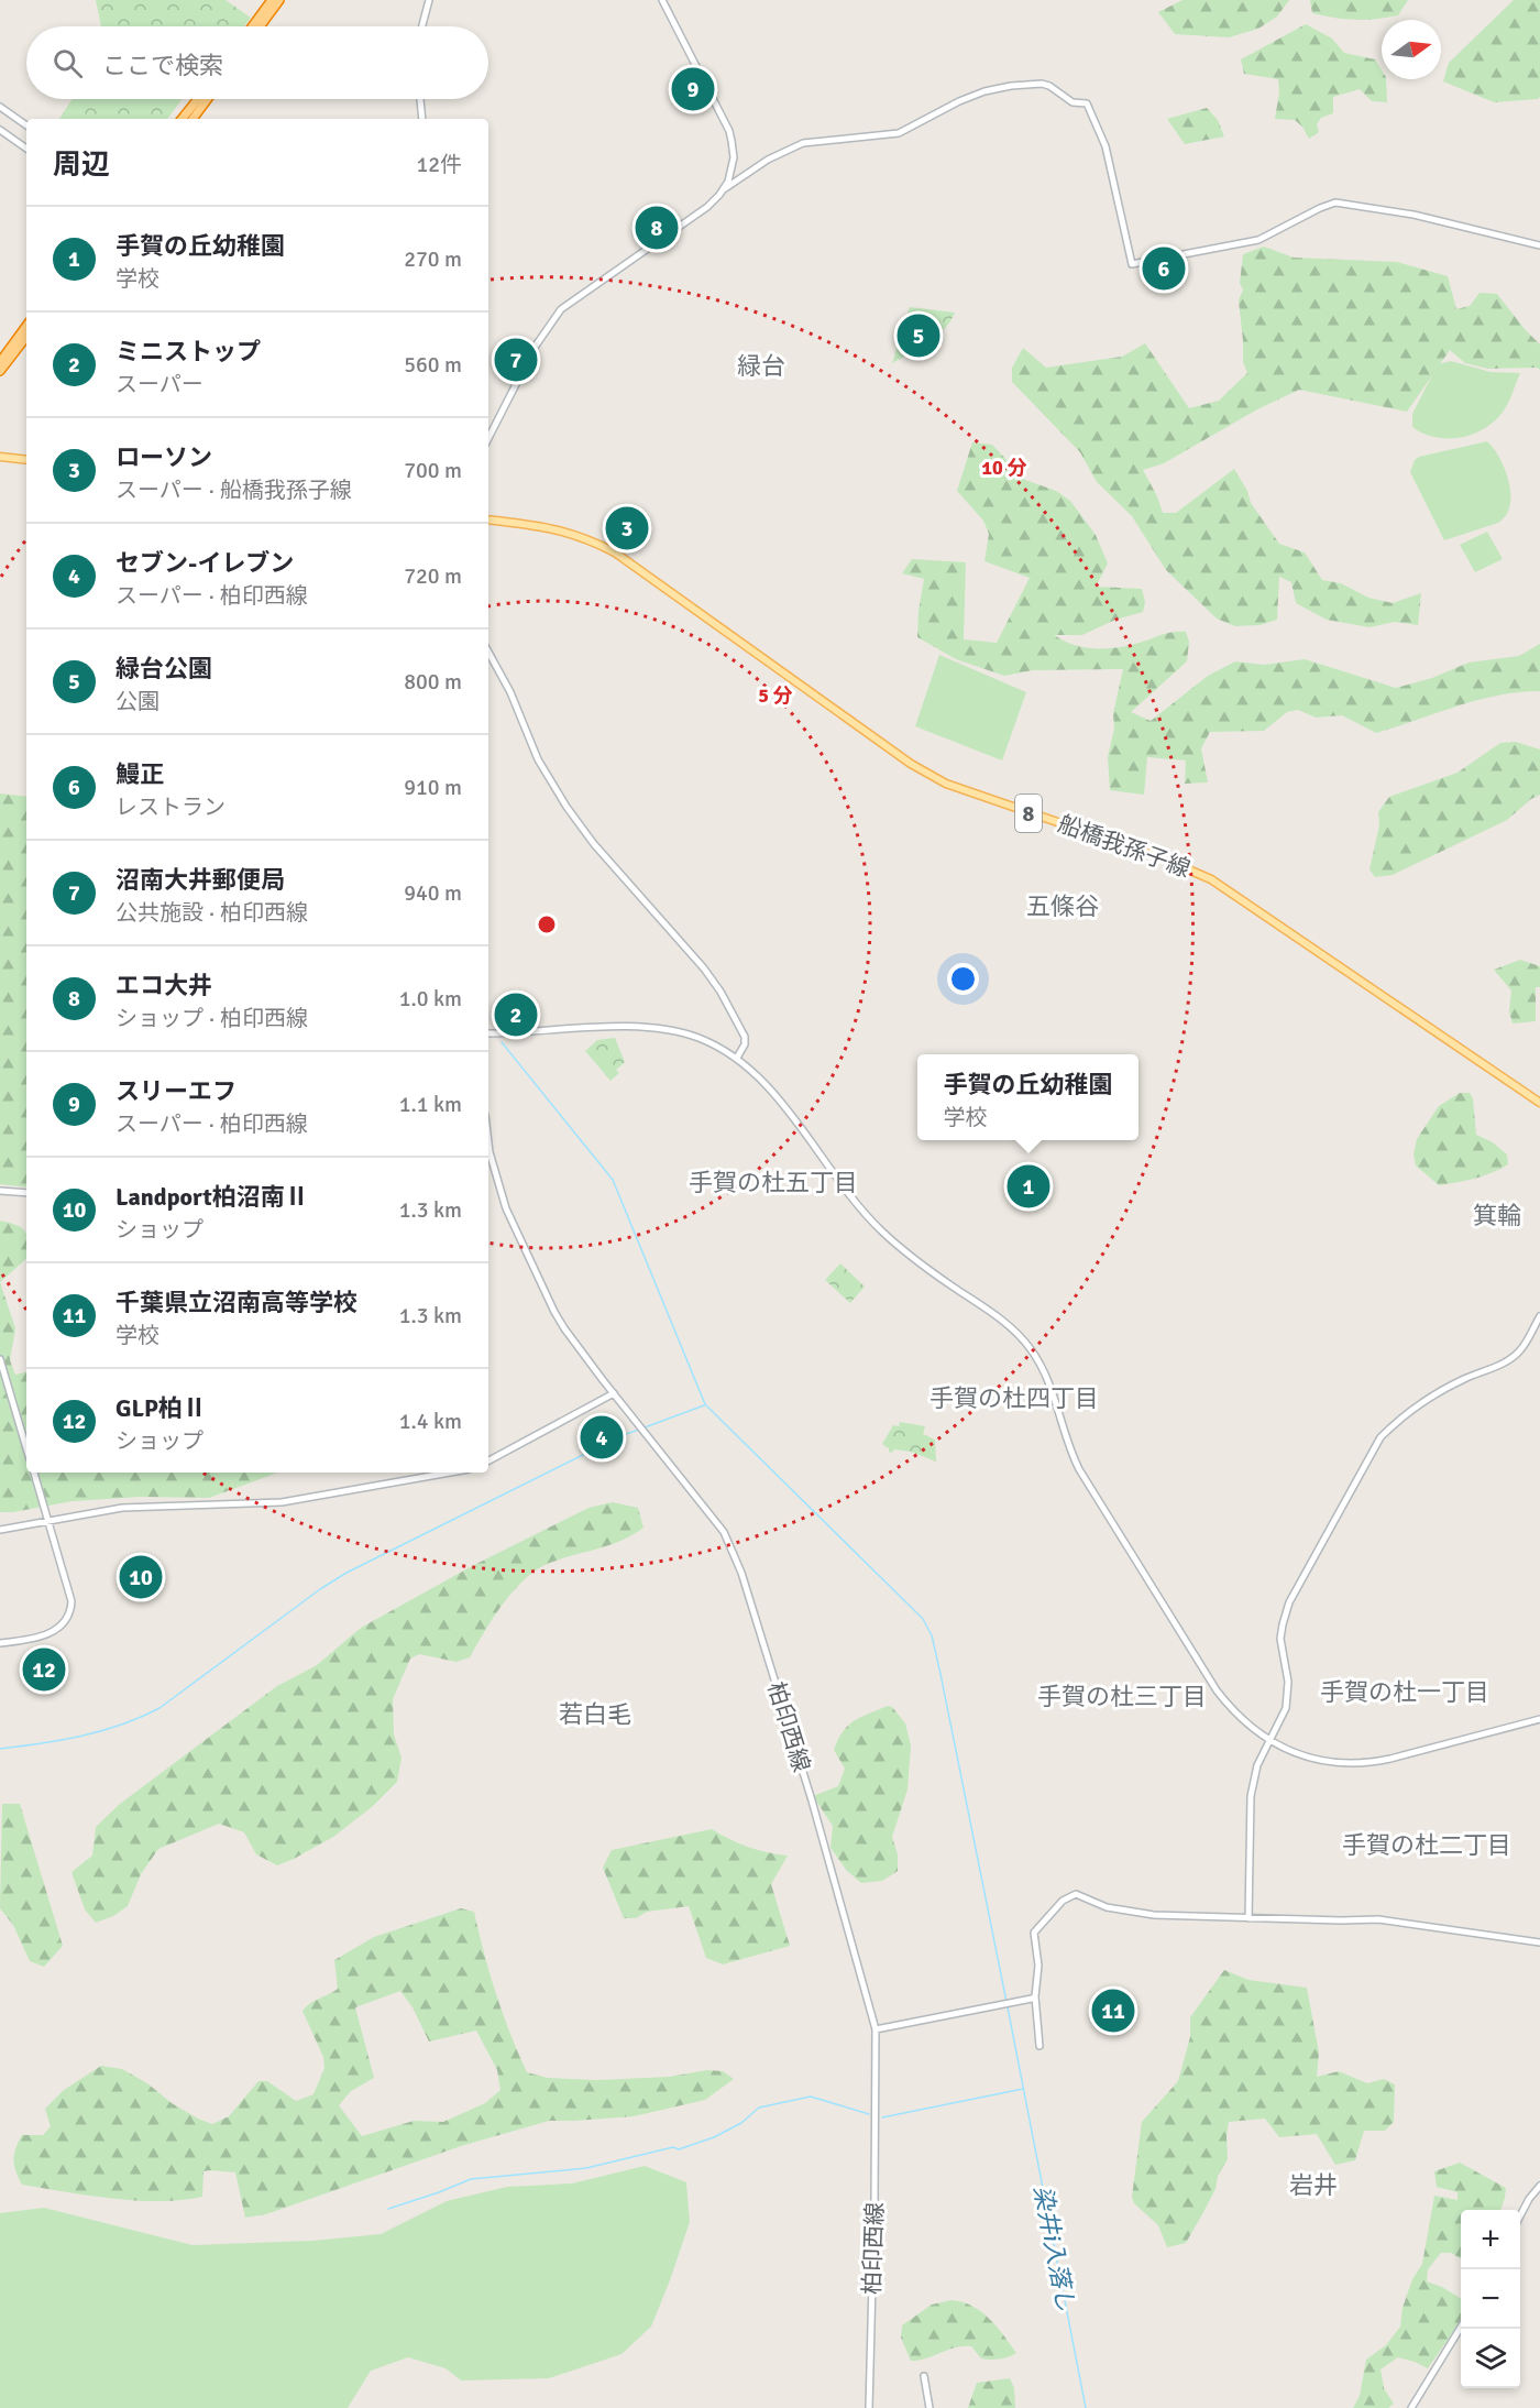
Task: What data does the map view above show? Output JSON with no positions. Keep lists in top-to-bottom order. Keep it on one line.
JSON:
{"streets":{"main road":["8","船橋我孫子線"],"street":["柏印西線"]},"districts":["緑台","五條谷","手賀の杜五丁目","箕輪","手賀の杜四丁目","手賀の杜一丁目","手賀の杜三丁目","若白毛","手賀の杜二丁目","岩井"],"water":["染井i入落し"],"north":"right","page":{"search":"ここで検索","pins":["9","8","6","5","7","3","2","1","4","10","12","11"],"heading":["周辺","12件"],"list":[{"mark":"1","name":"手賀の丘幼稚園","note":"学校","value":"270 m"},{"mark":"2","name":"ミニストップ","note":"スーパー","value":"560 m"},{"mark":"3","name":"ローソン","note":"スーパー · 船橋我孫子線","value":"700 m"},{"mark":"4","name":"セブン-イレブン","note":"スーパー · 柏印西線","value":"720 m"},{"mark":"5","name":"緑台公園","note":"公園","value":"800 m"},{"mark":"6","name":"鰻正","note":"レストラン","value":"910 m"},{"mark":"7","name":"沼南大井郵便局","note":"公共施設 · 柏印西線","value":"940 m"},{"mark":"8","name":"エコ大井","note":"ショップ · 柏印西線","value":"1.0 km"},{"mark":"9","name":"スリーエフ","note":"スーパー · 柏印西線","value":"1.1 km"},{"mark":"10","name":"Landport柏沼南Ⅱ","note":"ショップ","value":"1.3 km"},{"mark":"11","name":"千葉県立沼南高等学校","note":"学校","value":"1.3 km"},{"mark":"12","name":"GLP柏Ⅱ","note":"ショップ","value":"1.4 km"}],"popup":["手賀の丘幼稚園","学校"],"map_buttons":["+","−"]},"rings":["10 分","5 分"]}
